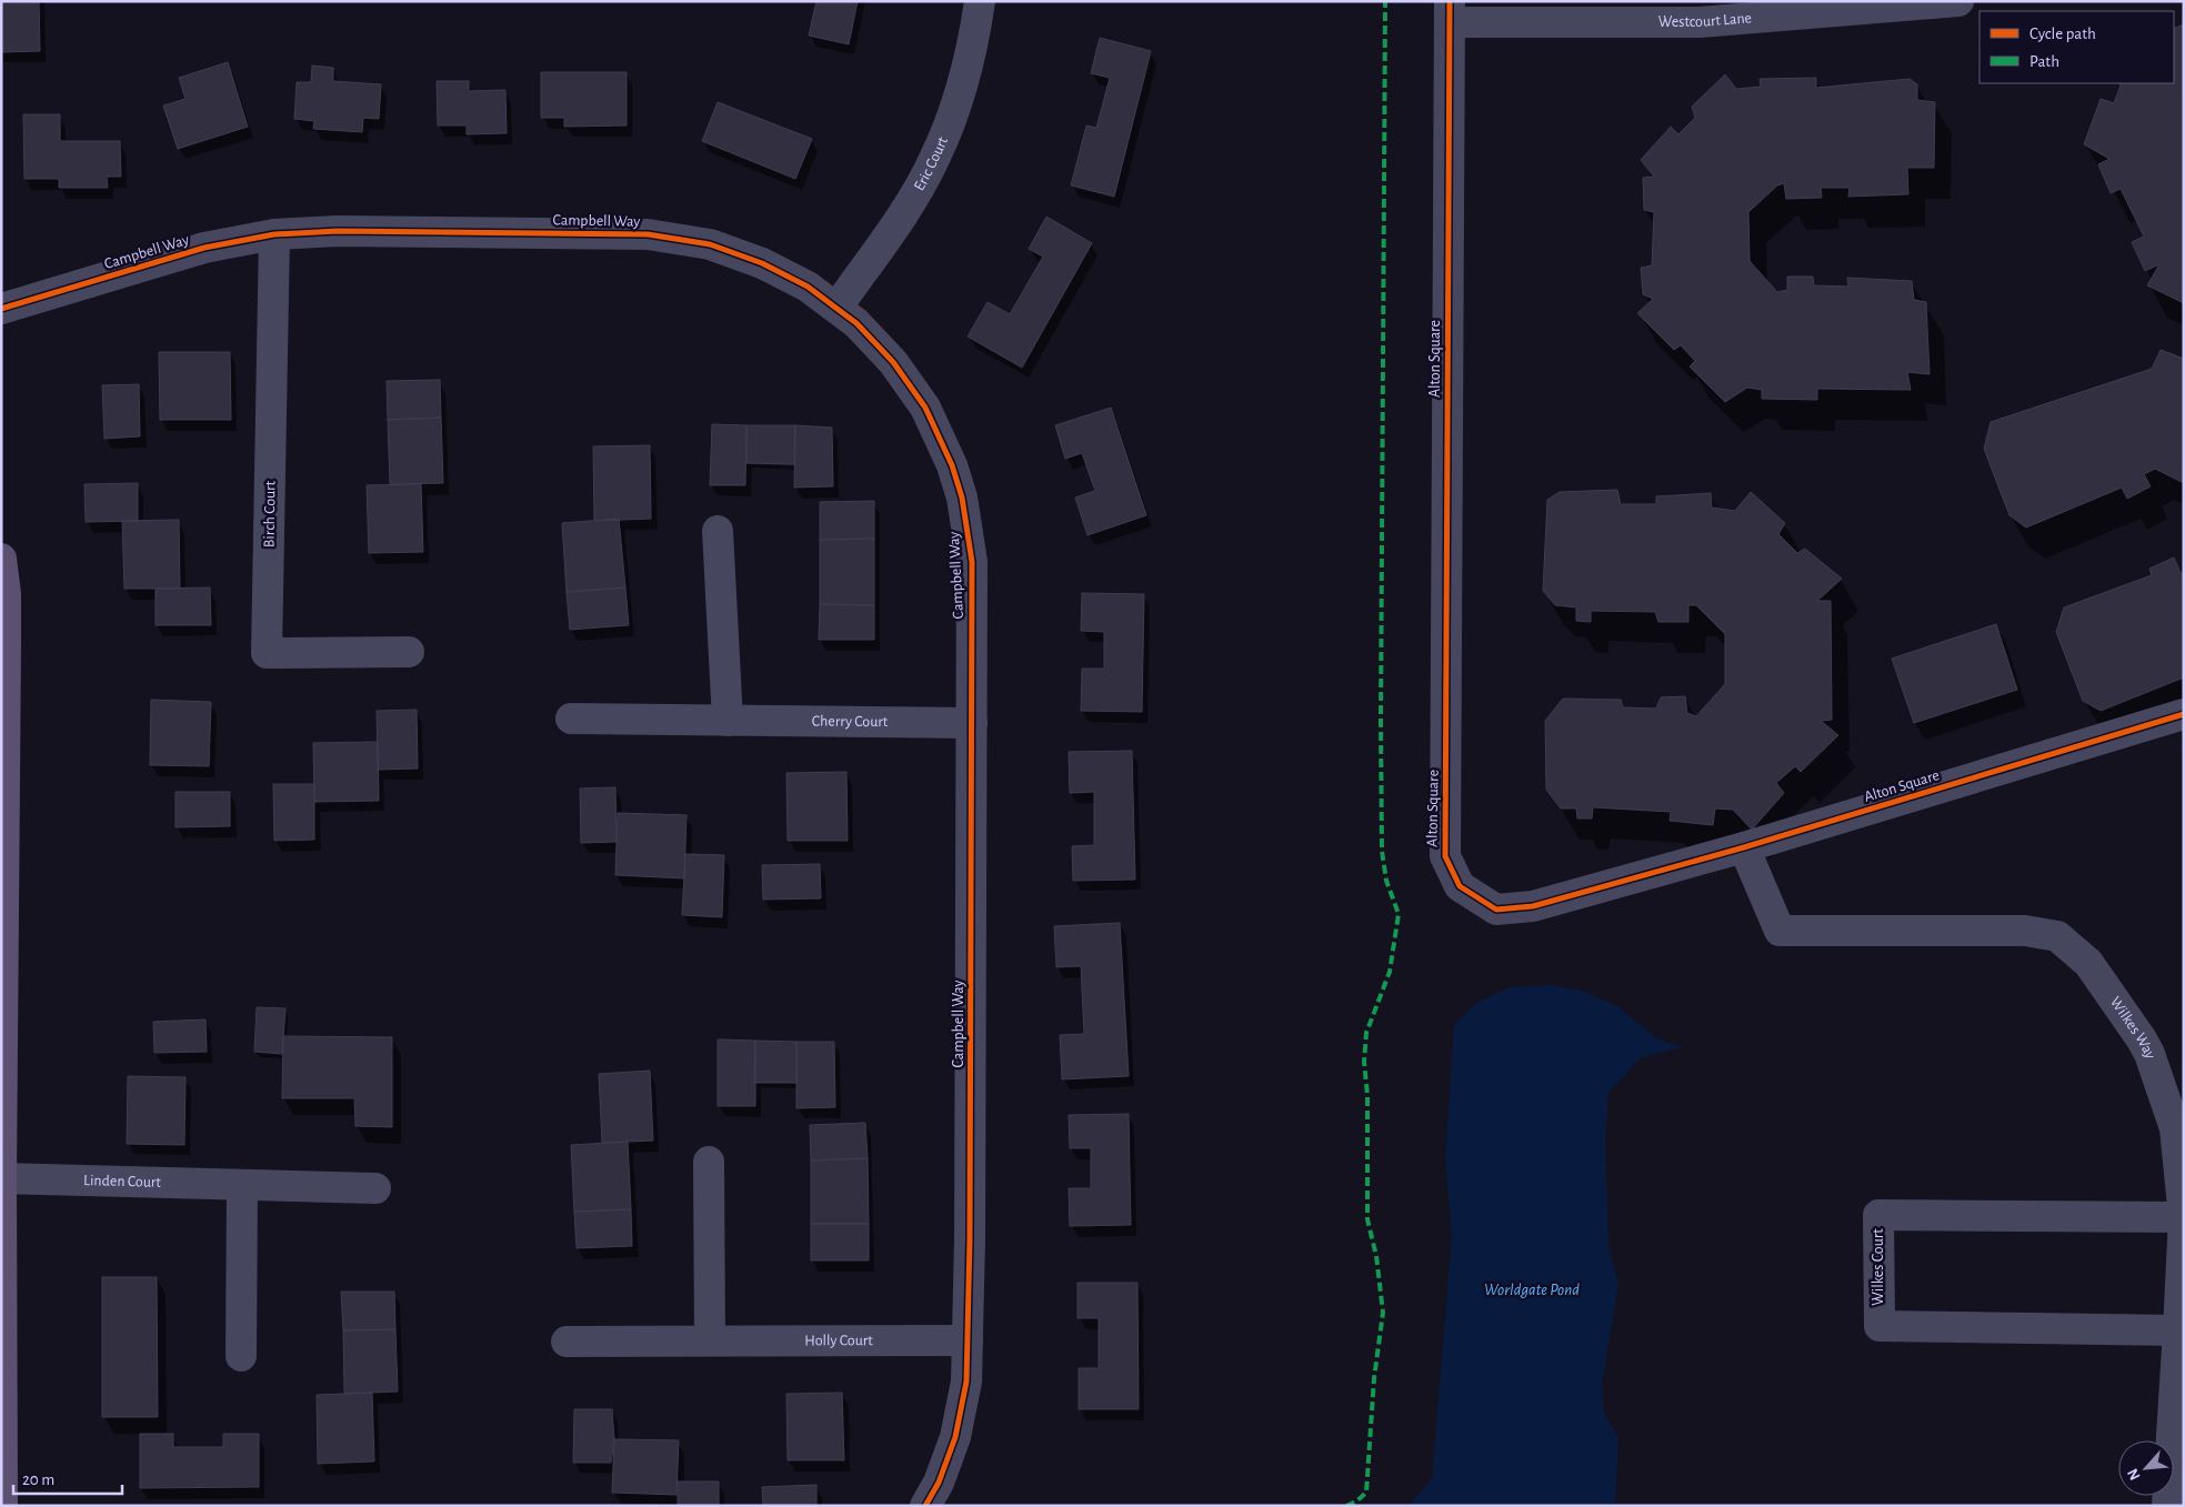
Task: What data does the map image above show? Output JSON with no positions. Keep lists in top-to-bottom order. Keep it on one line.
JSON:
{"streets":{"street":["Westcourt Lane","Eric Court","Campbell Way","Alton Square","Birch Court","Cherry Court","Wilkes Way","Linden Court","Wilkes Court","Holly Court"]},"crossings":[["Westcourt Lane","Alton Square"],["Eric Court","Campbell Way"],["Campbell Way","Birch Court"],["Campbell Way","Cherry Court"],["Campbell Way","Holly Court"],["Alton Square","Wilkes Way"],["Wilkes Way","Wilkes Court"]],"water":["Worldgate Pond"],"legend":["Cycle path","Path"],"scale_bar":"20 m","north":"bottom left"}
